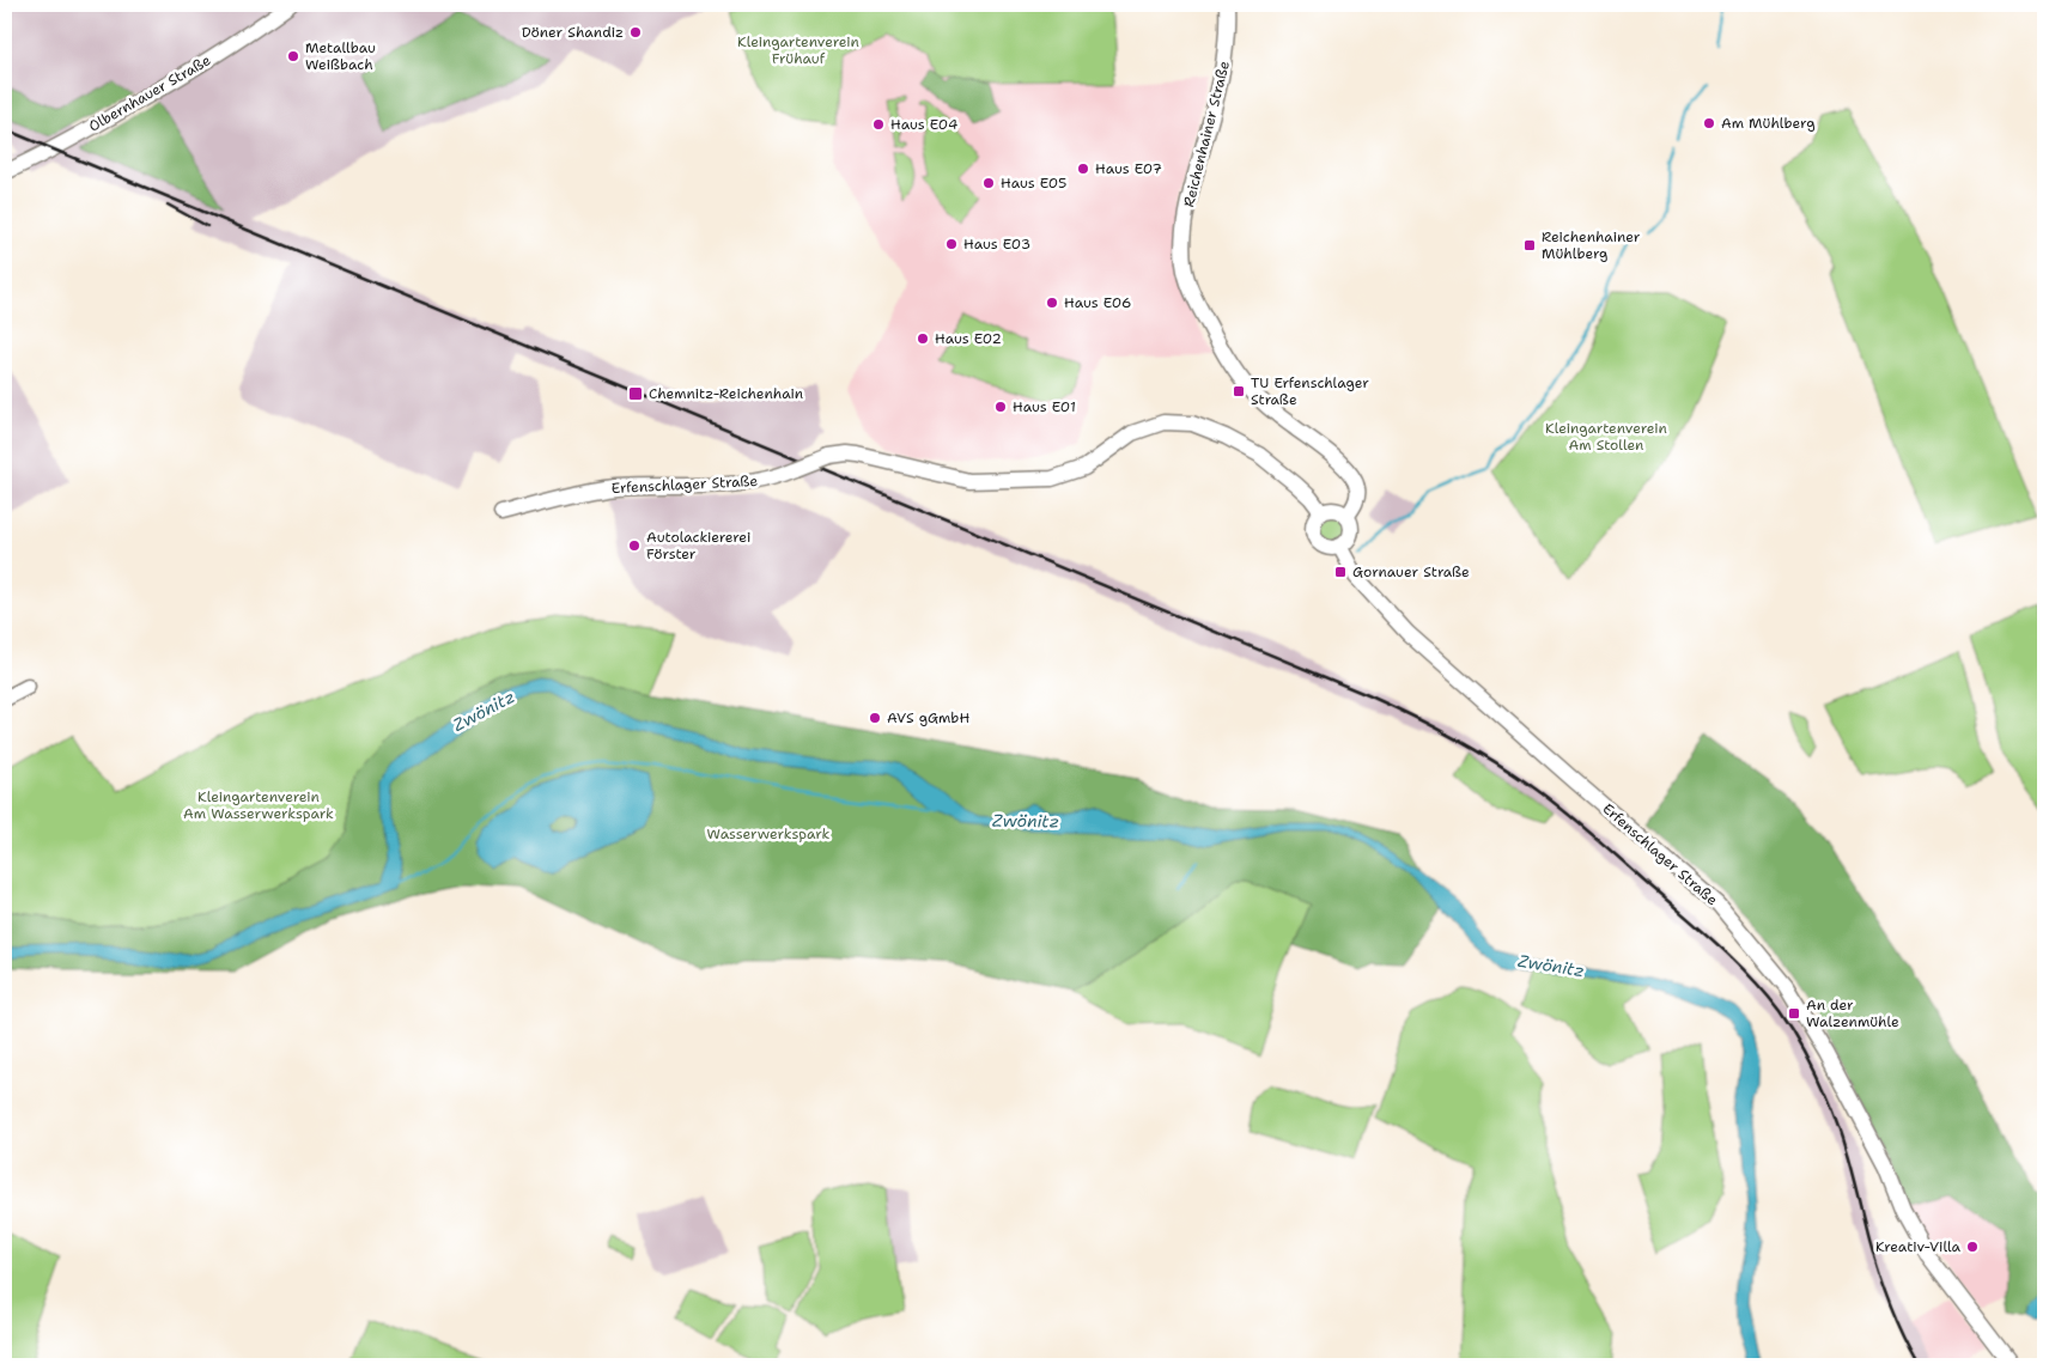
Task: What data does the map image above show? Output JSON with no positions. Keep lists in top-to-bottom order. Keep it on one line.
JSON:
{"streets":{"main road":["Olbernhauer Straße","Reichenhainer Straße","Erfenschlager Straße"]},"crossings":[["Reichenhainer Straße","Erfenschlager Straße"]],"water":["Zwönitz"],"parks":["Kleingartenverein Frühauf","Kleingartenverein Am Stollen","Kleingartenverein Am Wasserwerkspark","Wasserwerkspark"],"places":{"other":["Döner Shandiz","Metallbau Weißbach","Am Mühlberg","Haus E04","Haus E07","Haus E05","Haus E03","Haus E06","Haus E02","Haus E01","Autolackiererei Förster","AVS gGmbH","Kreativ-Villa"],"transit":["Reichenhainer Mühlberg","TU Erfenschlager Straße","Chemnitz-Reichenhain","Gornauer Straße","An der Walzenmühle"]}}
